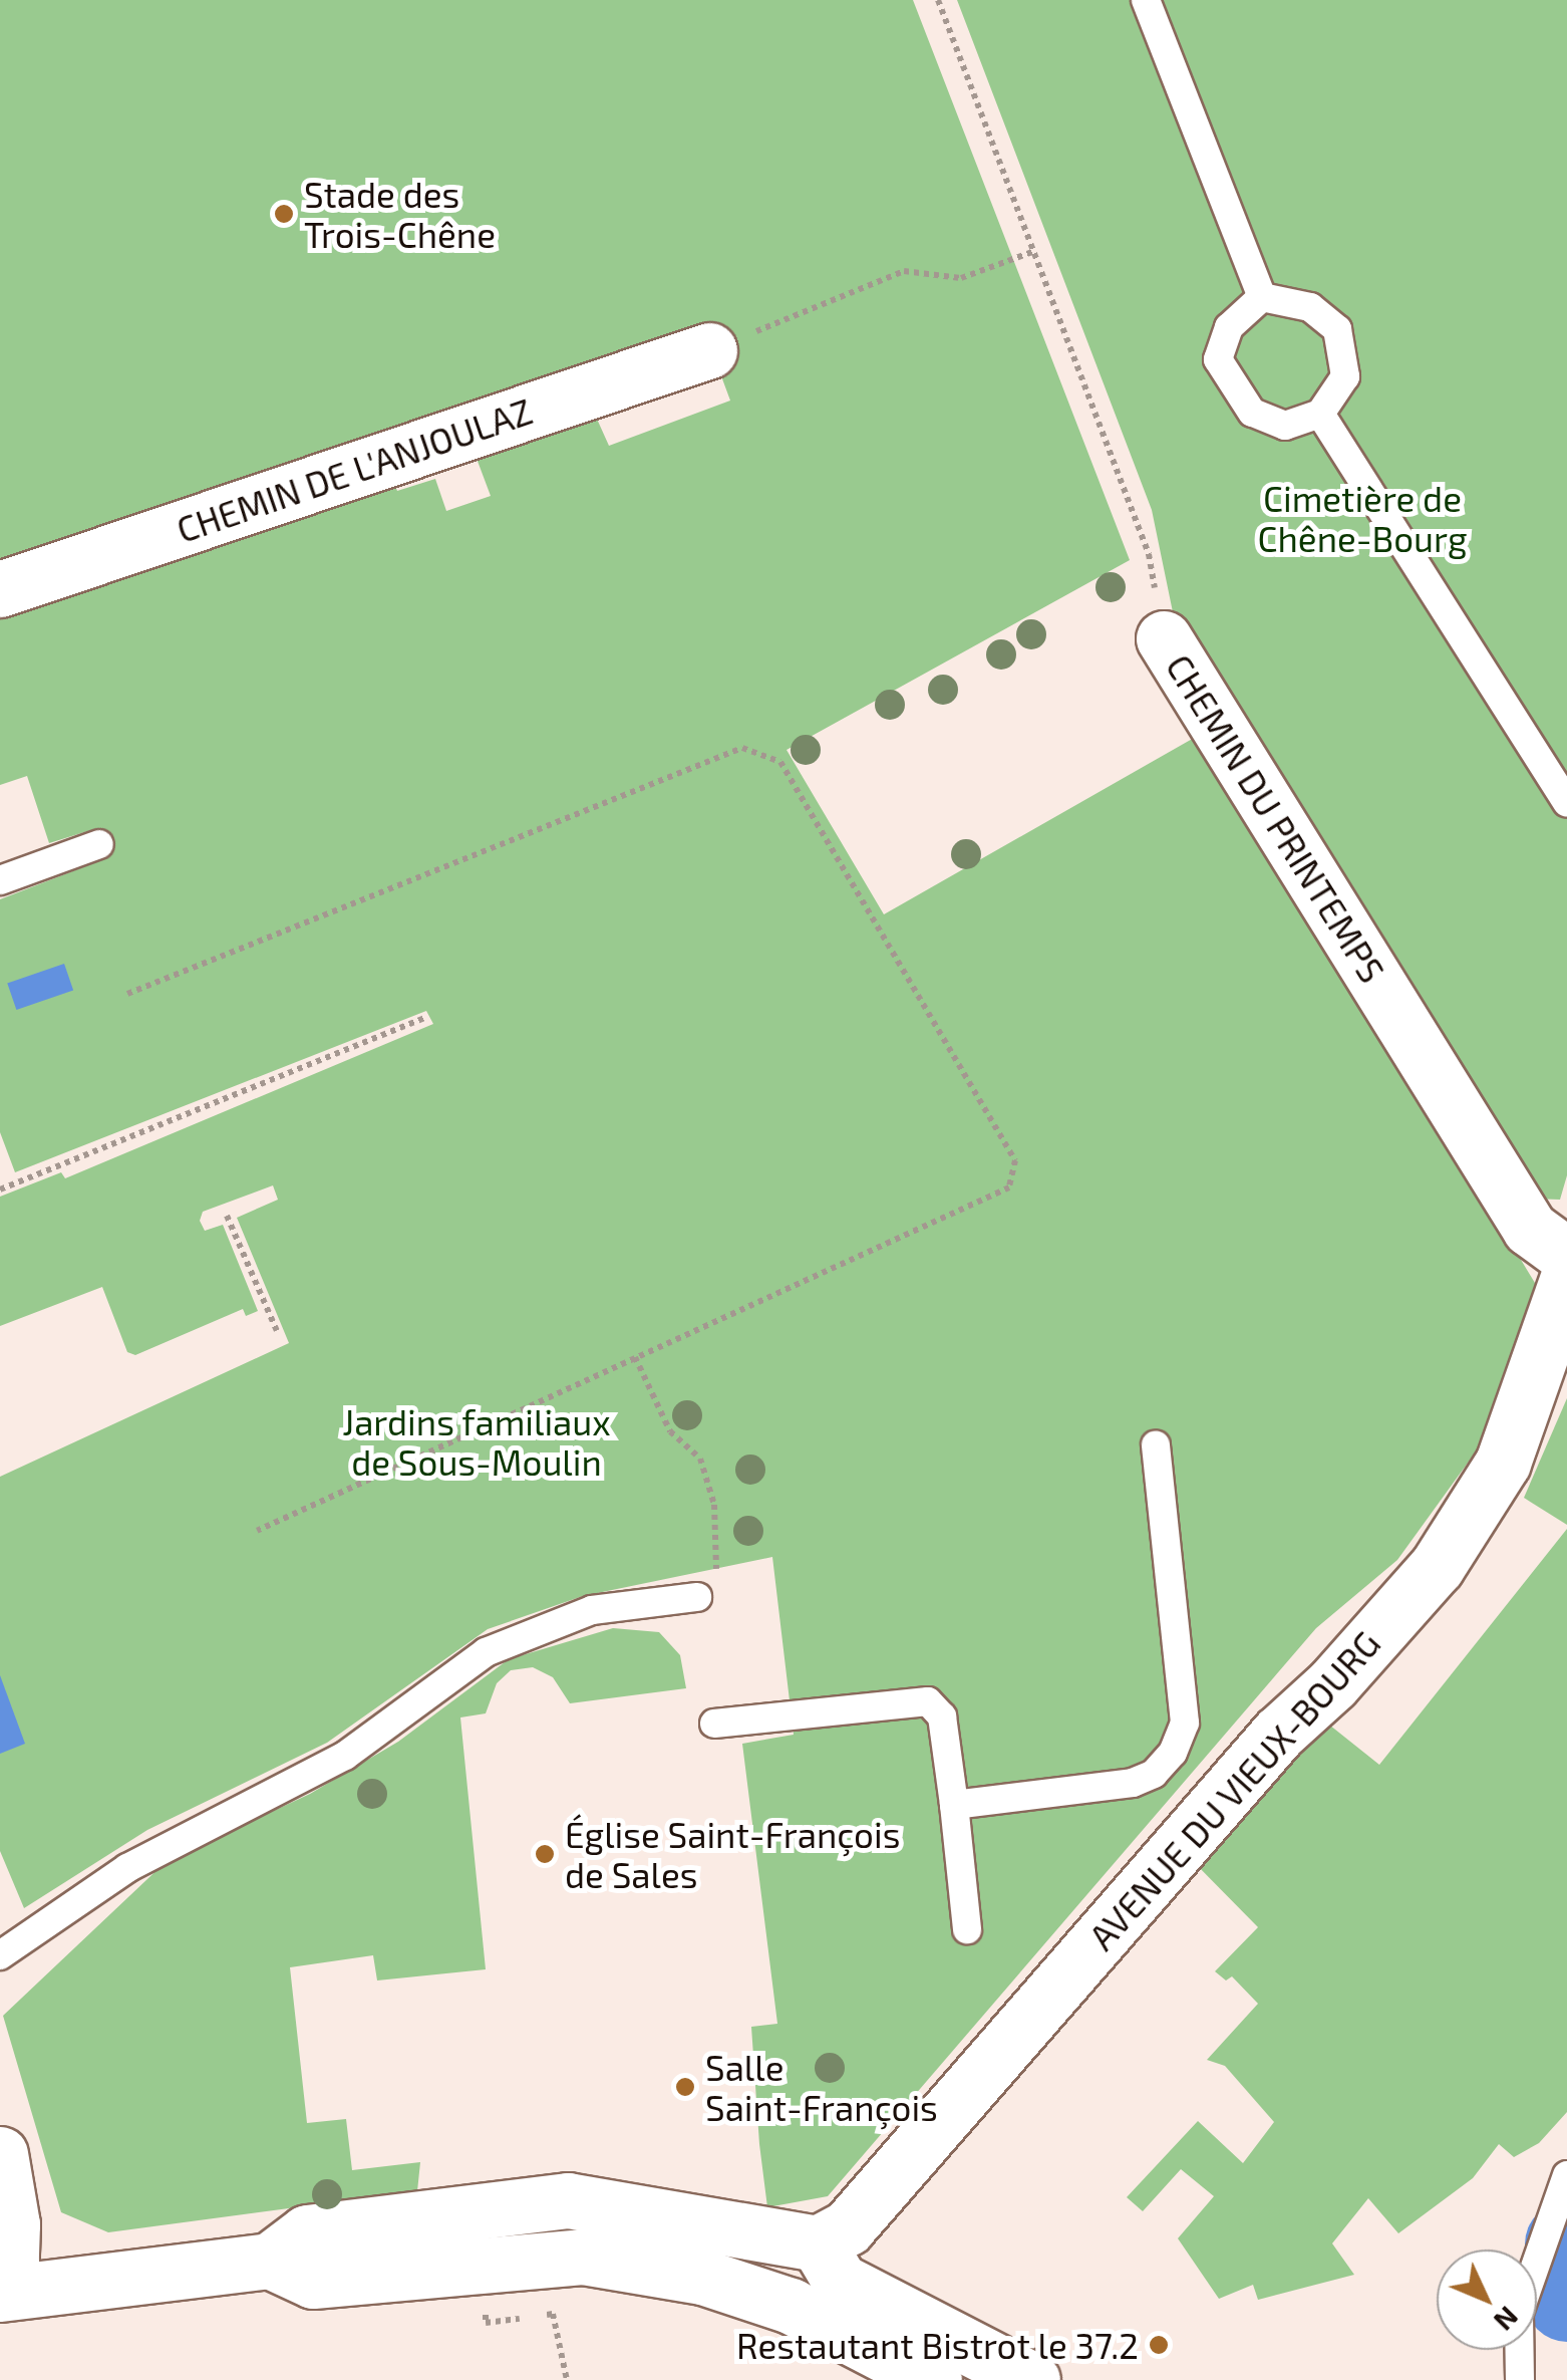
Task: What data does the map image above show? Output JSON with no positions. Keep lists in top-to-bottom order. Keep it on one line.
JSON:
{"streets":{"street":["CHEMIN DE L'ANJOULAZ","CHEMIN DU PRINTEMPS","AVENUE DU VIEUX-BOURG"]},"parks":["Cimetière de Chêne-Bourg","Jardins familiaux de Sous-Moulin"],"places":["Stade des Trois-Chêne","Église Saint-François de Sales","Salle Saint-François","Restautant Bistrot le 37.2"],"north":"bottom right"}
